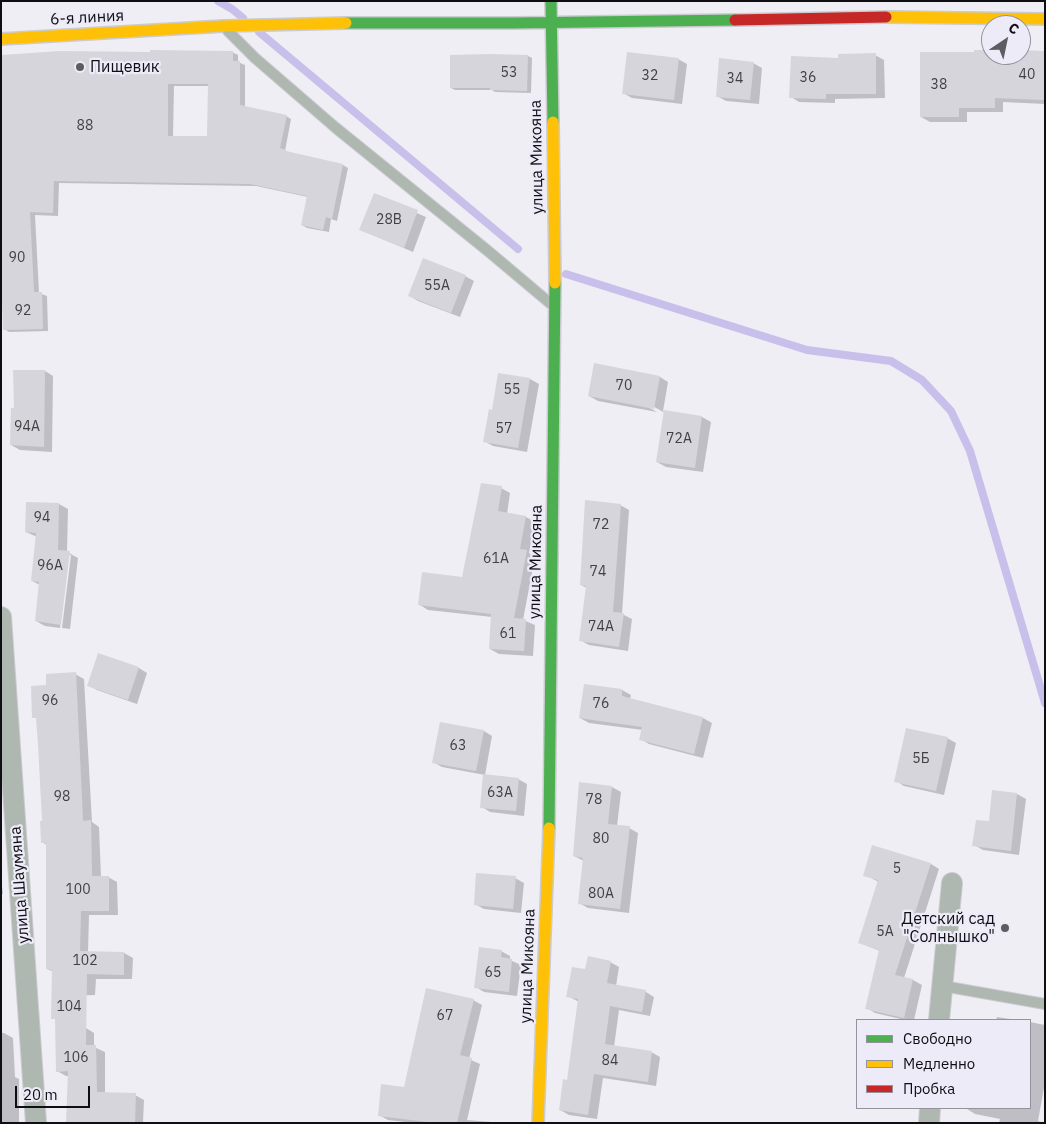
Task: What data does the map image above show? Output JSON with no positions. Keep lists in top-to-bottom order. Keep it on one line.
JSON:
{"streets":{"street":["6-я линия","улица Микояна","улица Шаумяна"]},"crossings":[["6-я линия","улица Микояна"]],"places":["Пищевик","Детский сад \"Солнышко\""],"house_numbers":["53","40","32","36","34","38","88","28В","90","55А","92","70","55","94А","57","72А","94","72","61А","96А","74","74А","61","96","76","63","5Б","63А","98","78","80","5","100","80А","5А","102","65","104","67","106","84"],"legend":["Свободно","Медленно","Пробка"],"scale_bar":"20 m","north":"top right"}
